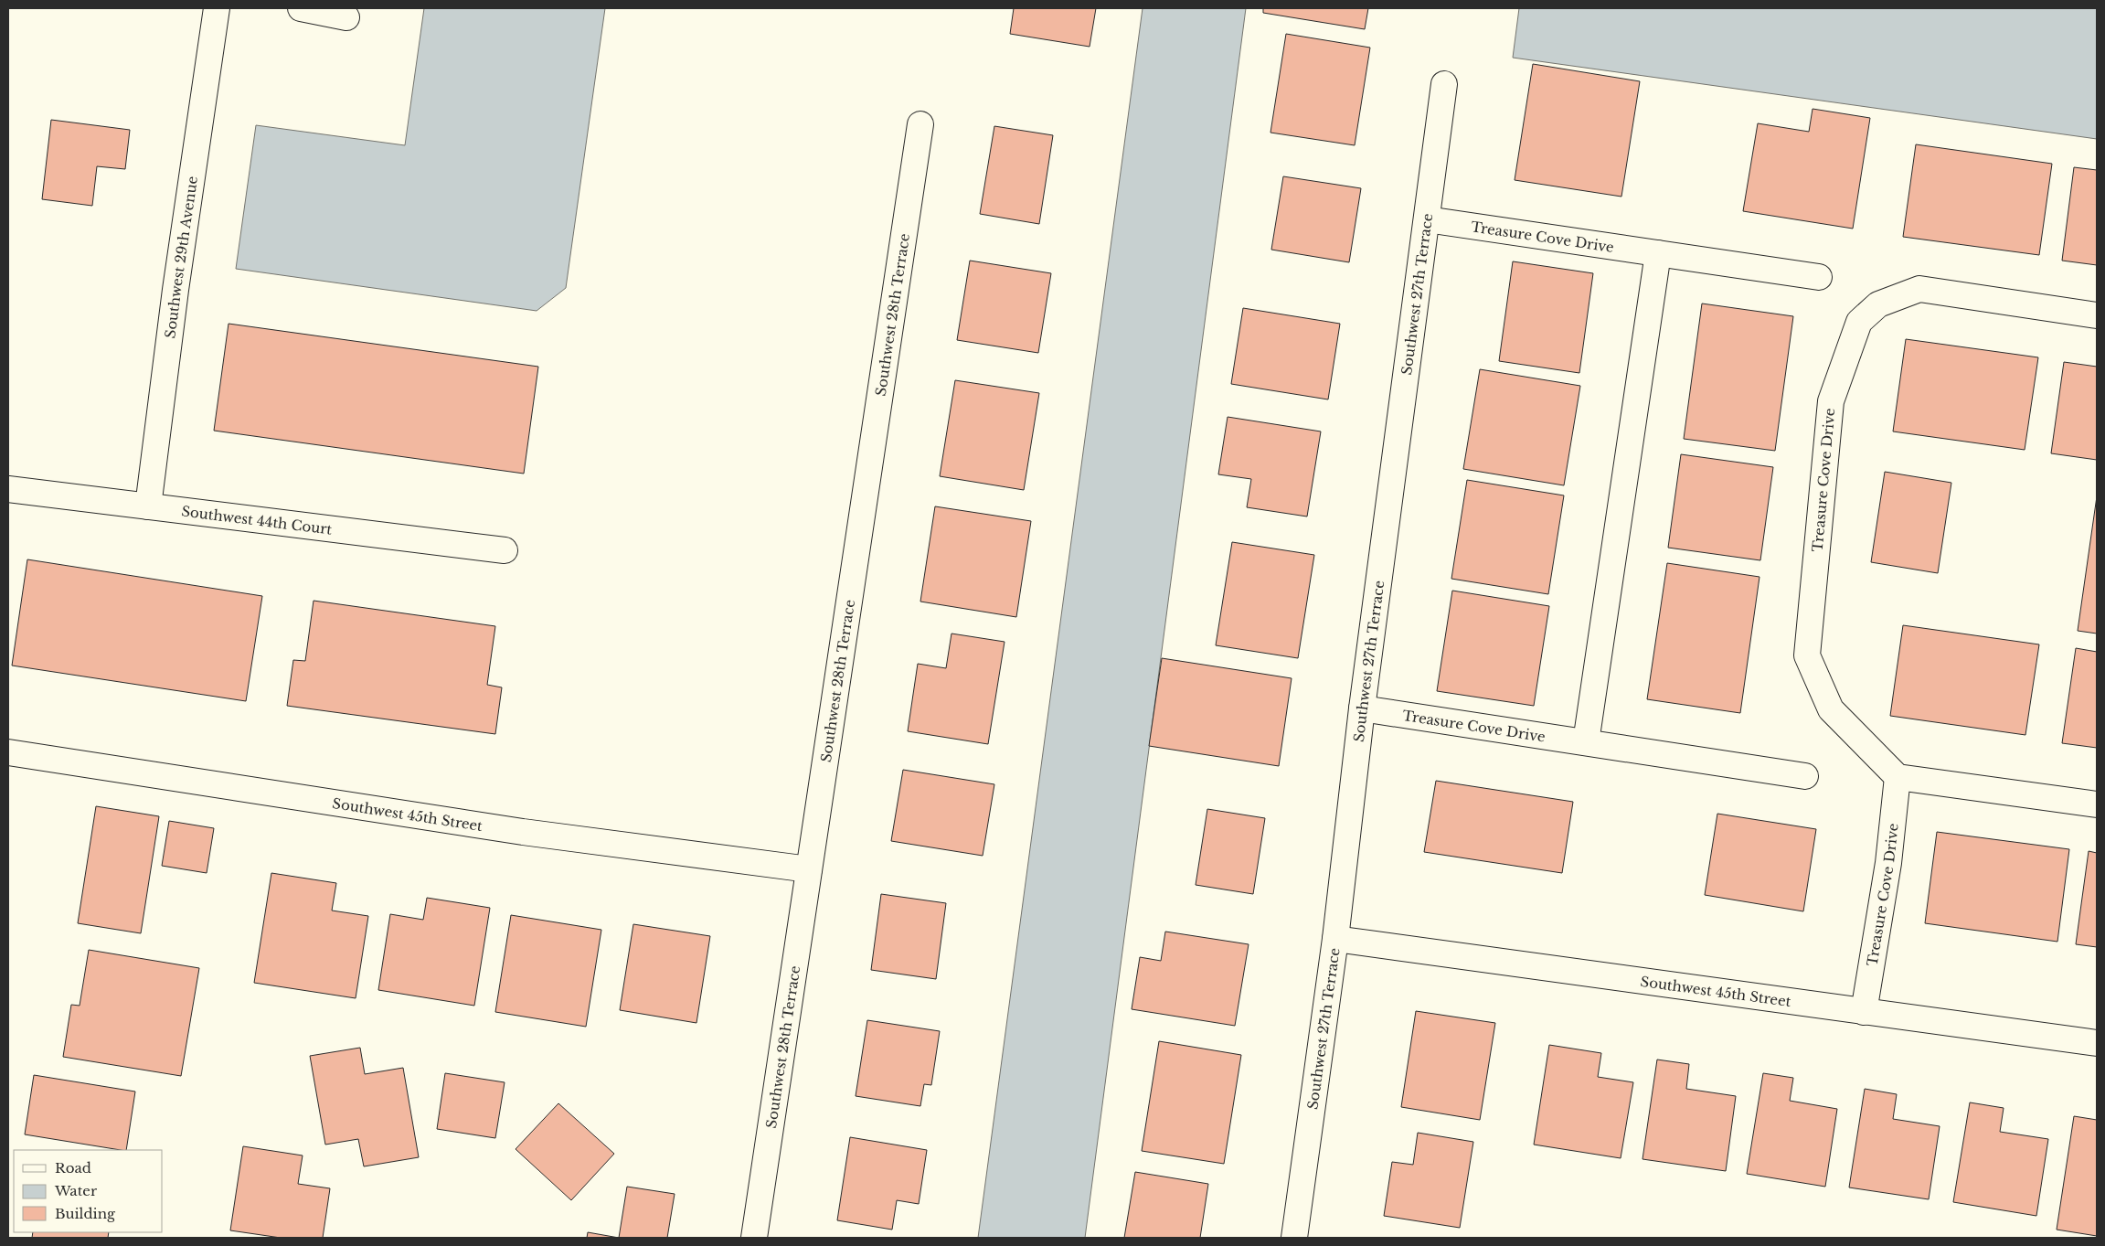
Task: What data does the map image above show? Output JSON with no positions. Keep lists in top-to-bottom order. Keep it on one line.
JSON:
{"streets":{"street":["Treasure Cove Drive","Southwest 29th Avenue","Southwest 27th Terrace","Southwest 28th Terrace","Southwest 44th Court","Southwest 45th Street"]},"crossings":[["Treasure Cove Drive","Southwest 27th Terrace"],["Treasure Cove Drive","Southwest 45th Street"],["Southwest 29th Avenue","Southwest 44th Court"],["Southwest 27th Terrace","Southwest 45th Street"],["Southwest 28th Terrace","Southwest 45th Street"]],"legend":["Road","Water","Building"]}
